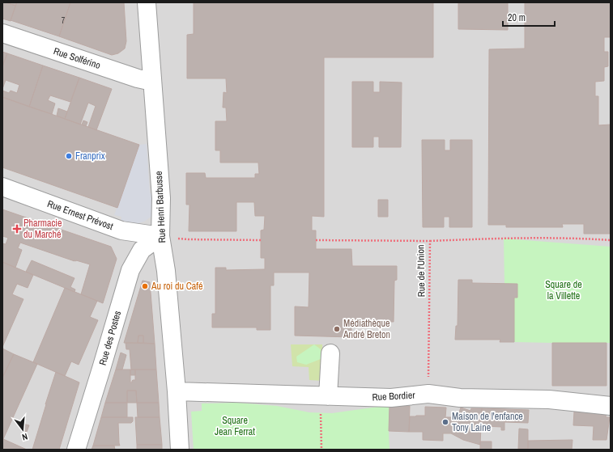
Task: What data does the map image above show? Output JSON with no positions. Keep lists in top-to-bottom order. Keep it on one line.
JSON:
{"streets":{"street":["Rue Solférino","Rue Henri Barbusse","Rue Ernest Prévost","Rue des Postes","Rue Bordier"],"path":["Rue de l'Union"]},"crossings":[["Rue Solférino","Rue Henri Barbusse"],["Rue Henri Barbusse","Rue Ernest Prévost"],["Rue Henri Barbusse","Rue des Postes"],["Rue Henri Barbusse","Rue Bordier"],["Rue Ernest Prévost","Rue des Postes"],["Rue de l'Union","Rue Bordier"]],"parks":["Square de la Villette","Square Jean Ferrat"],"places":{"other":["Franprix","Au roi du Café","Médiathèque André Breton","Maison de l'enfance Tony Laine"],"health":["Pharmacie du Marché"]},"house_numbers":["7"],"scale_bar":"20 m","north":"bottom"}
